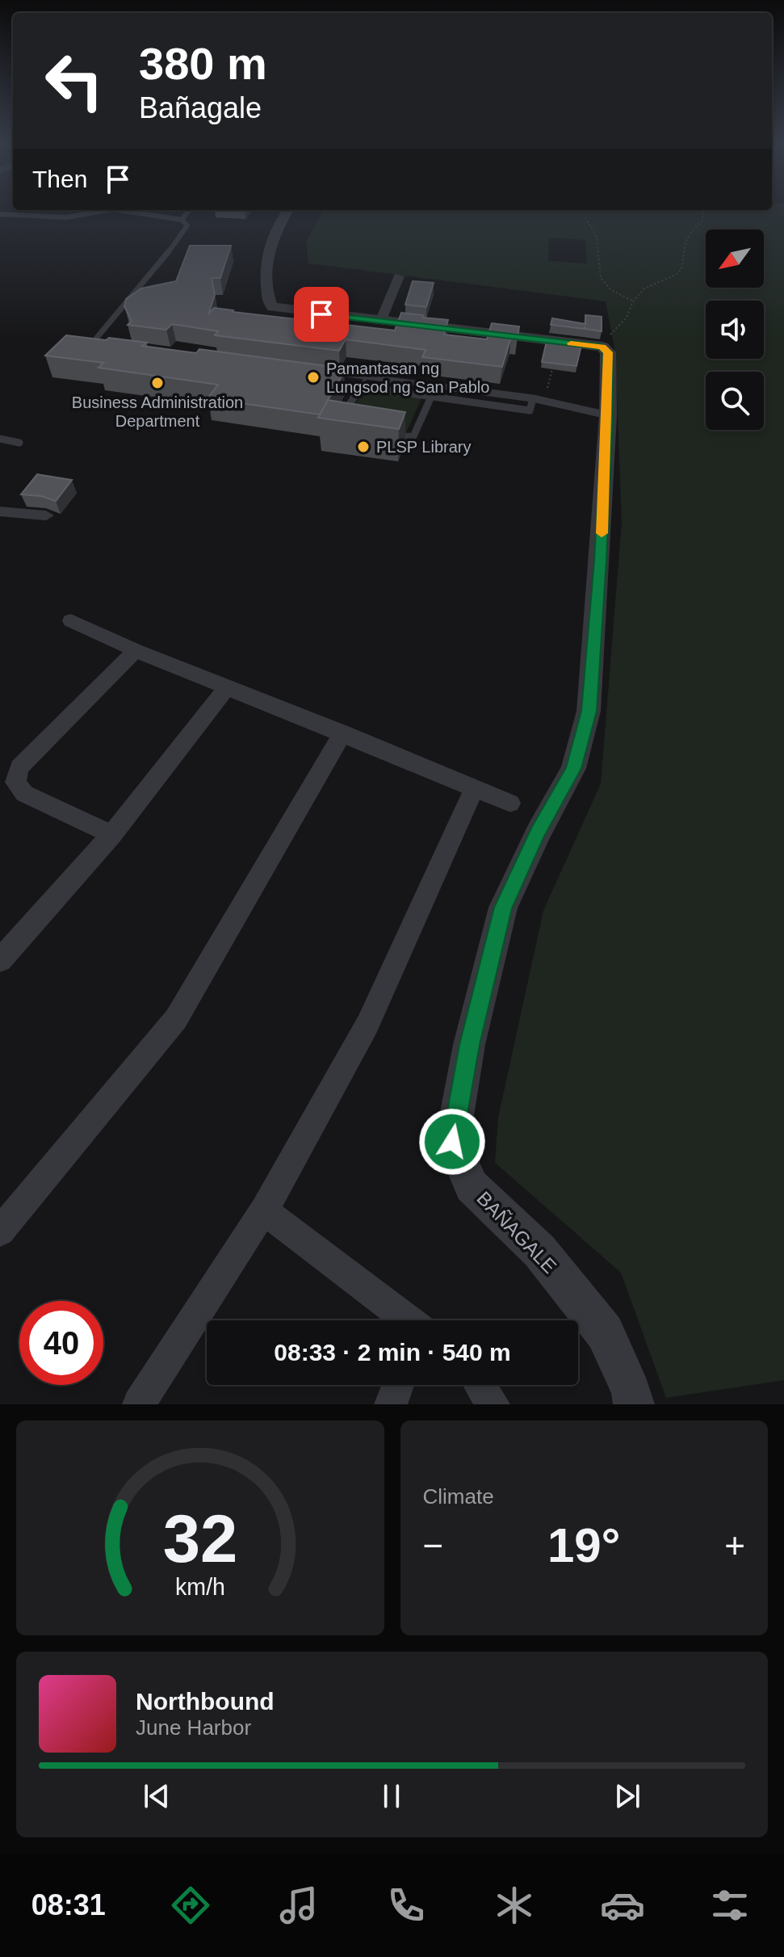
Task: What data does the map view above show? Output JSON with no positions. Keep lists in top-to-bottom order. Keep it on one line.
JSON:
{"streets":{"street":["BAÑAGALE"]},"places":["Pamantasan ng Lungsod ng San Pablo","Business Administration Department","PLSP Library"],"north":"bottom left","page":{"turn":["380 m","Bañagale"],"then":"Then","limit":"40","trip":"08:33 · 2 min · 540 m","tile":"Climate","heat":["−","19°","+"],"song":["Northbound","June Harbor"],"tabs":"08:31","gauge":["32","km/h"]}}
